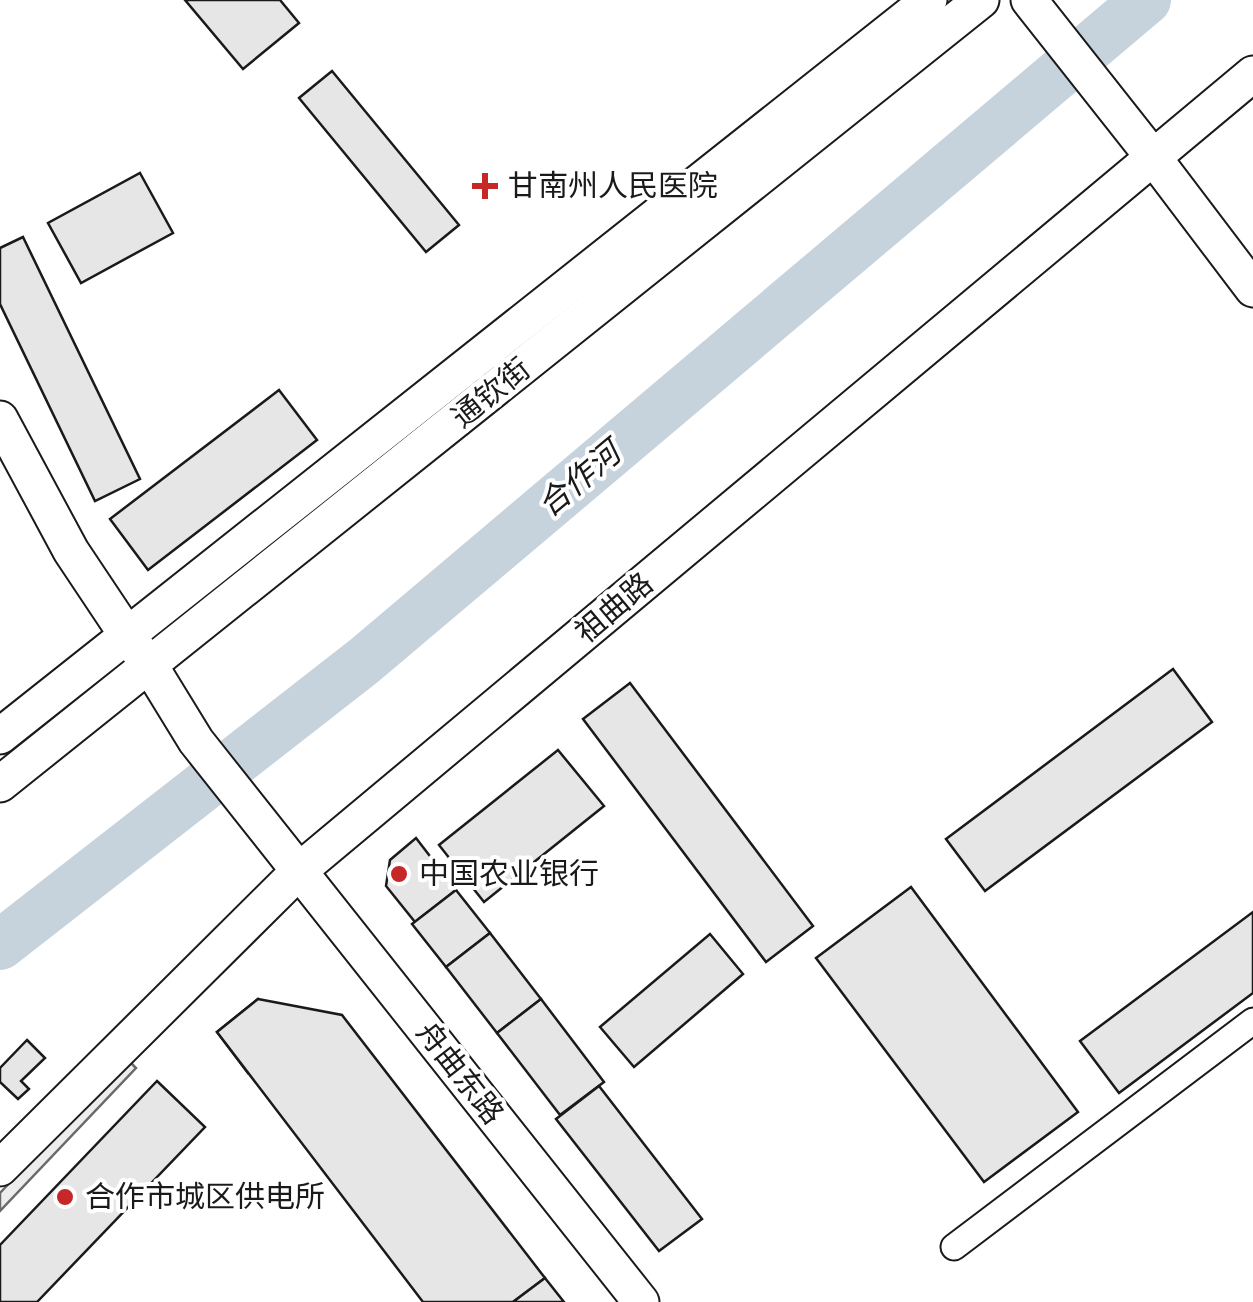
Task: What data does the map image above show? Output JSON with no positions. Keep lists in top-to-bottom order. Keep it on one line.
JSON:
{"streets":{"street":["通钦街","祖曲路","舟曲东路"]},"crossings":[["通钦街","舟曲东路"],["祖曲路","舟曲东路"]],"water":["合作河"],"places":{"health":["甘南州人民医院"],"other":["中国农业银行","合作市城区供电所"]}}
